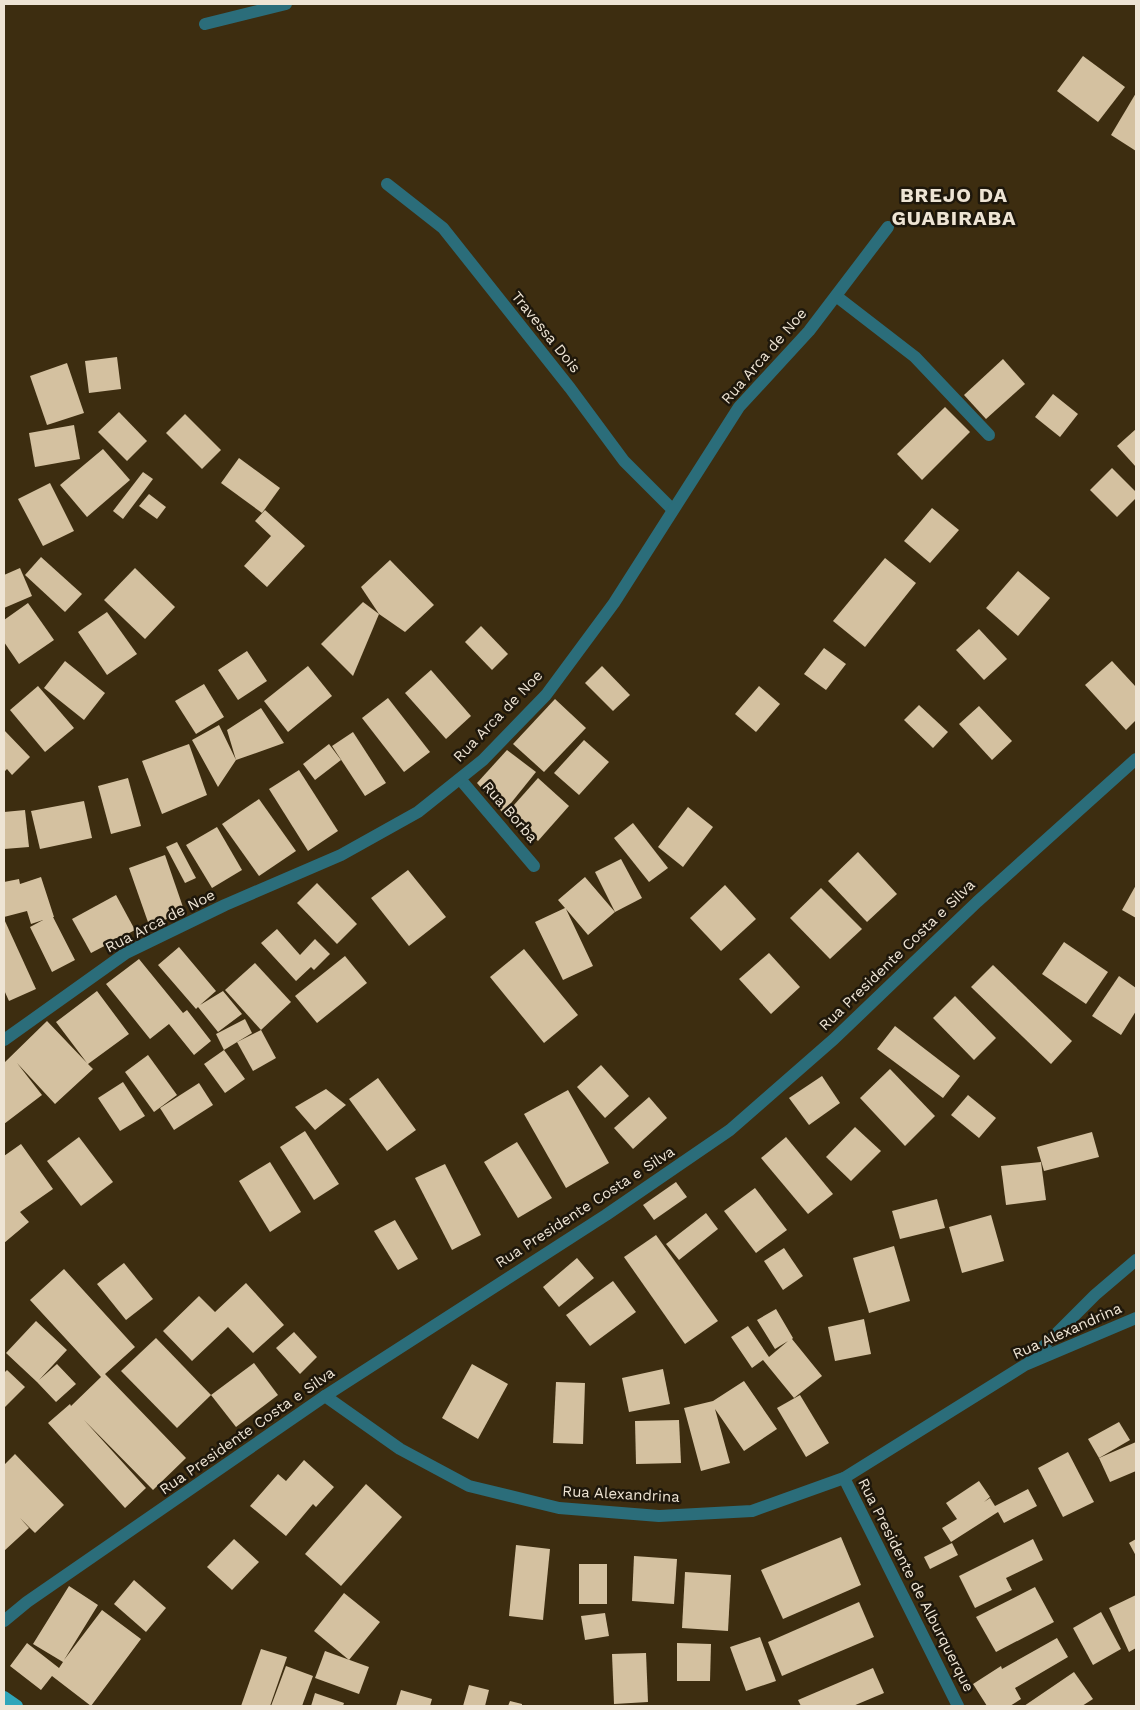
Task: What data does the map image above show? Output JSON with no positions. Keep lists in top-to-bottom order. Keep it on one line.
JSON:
{"streets":{"street":["Travessa Dois","Rua Arca de Noe","Rua Borba","Rua Presidente Costa e Silva","Rua Alexandrina","Rua Presidente de Alburquerque"]},"crossings":[["Travessa Dois","Rua Arca de Noe"],["Rua Arca de Noe","Rua Borba"],["Rua Presidente Costa e Silva","Rua Alexandrina"],["Rua Alexandrina","Rua Presidente de Alburquerque"]],"districts":["BREJO DA GUABIRABA"]}
